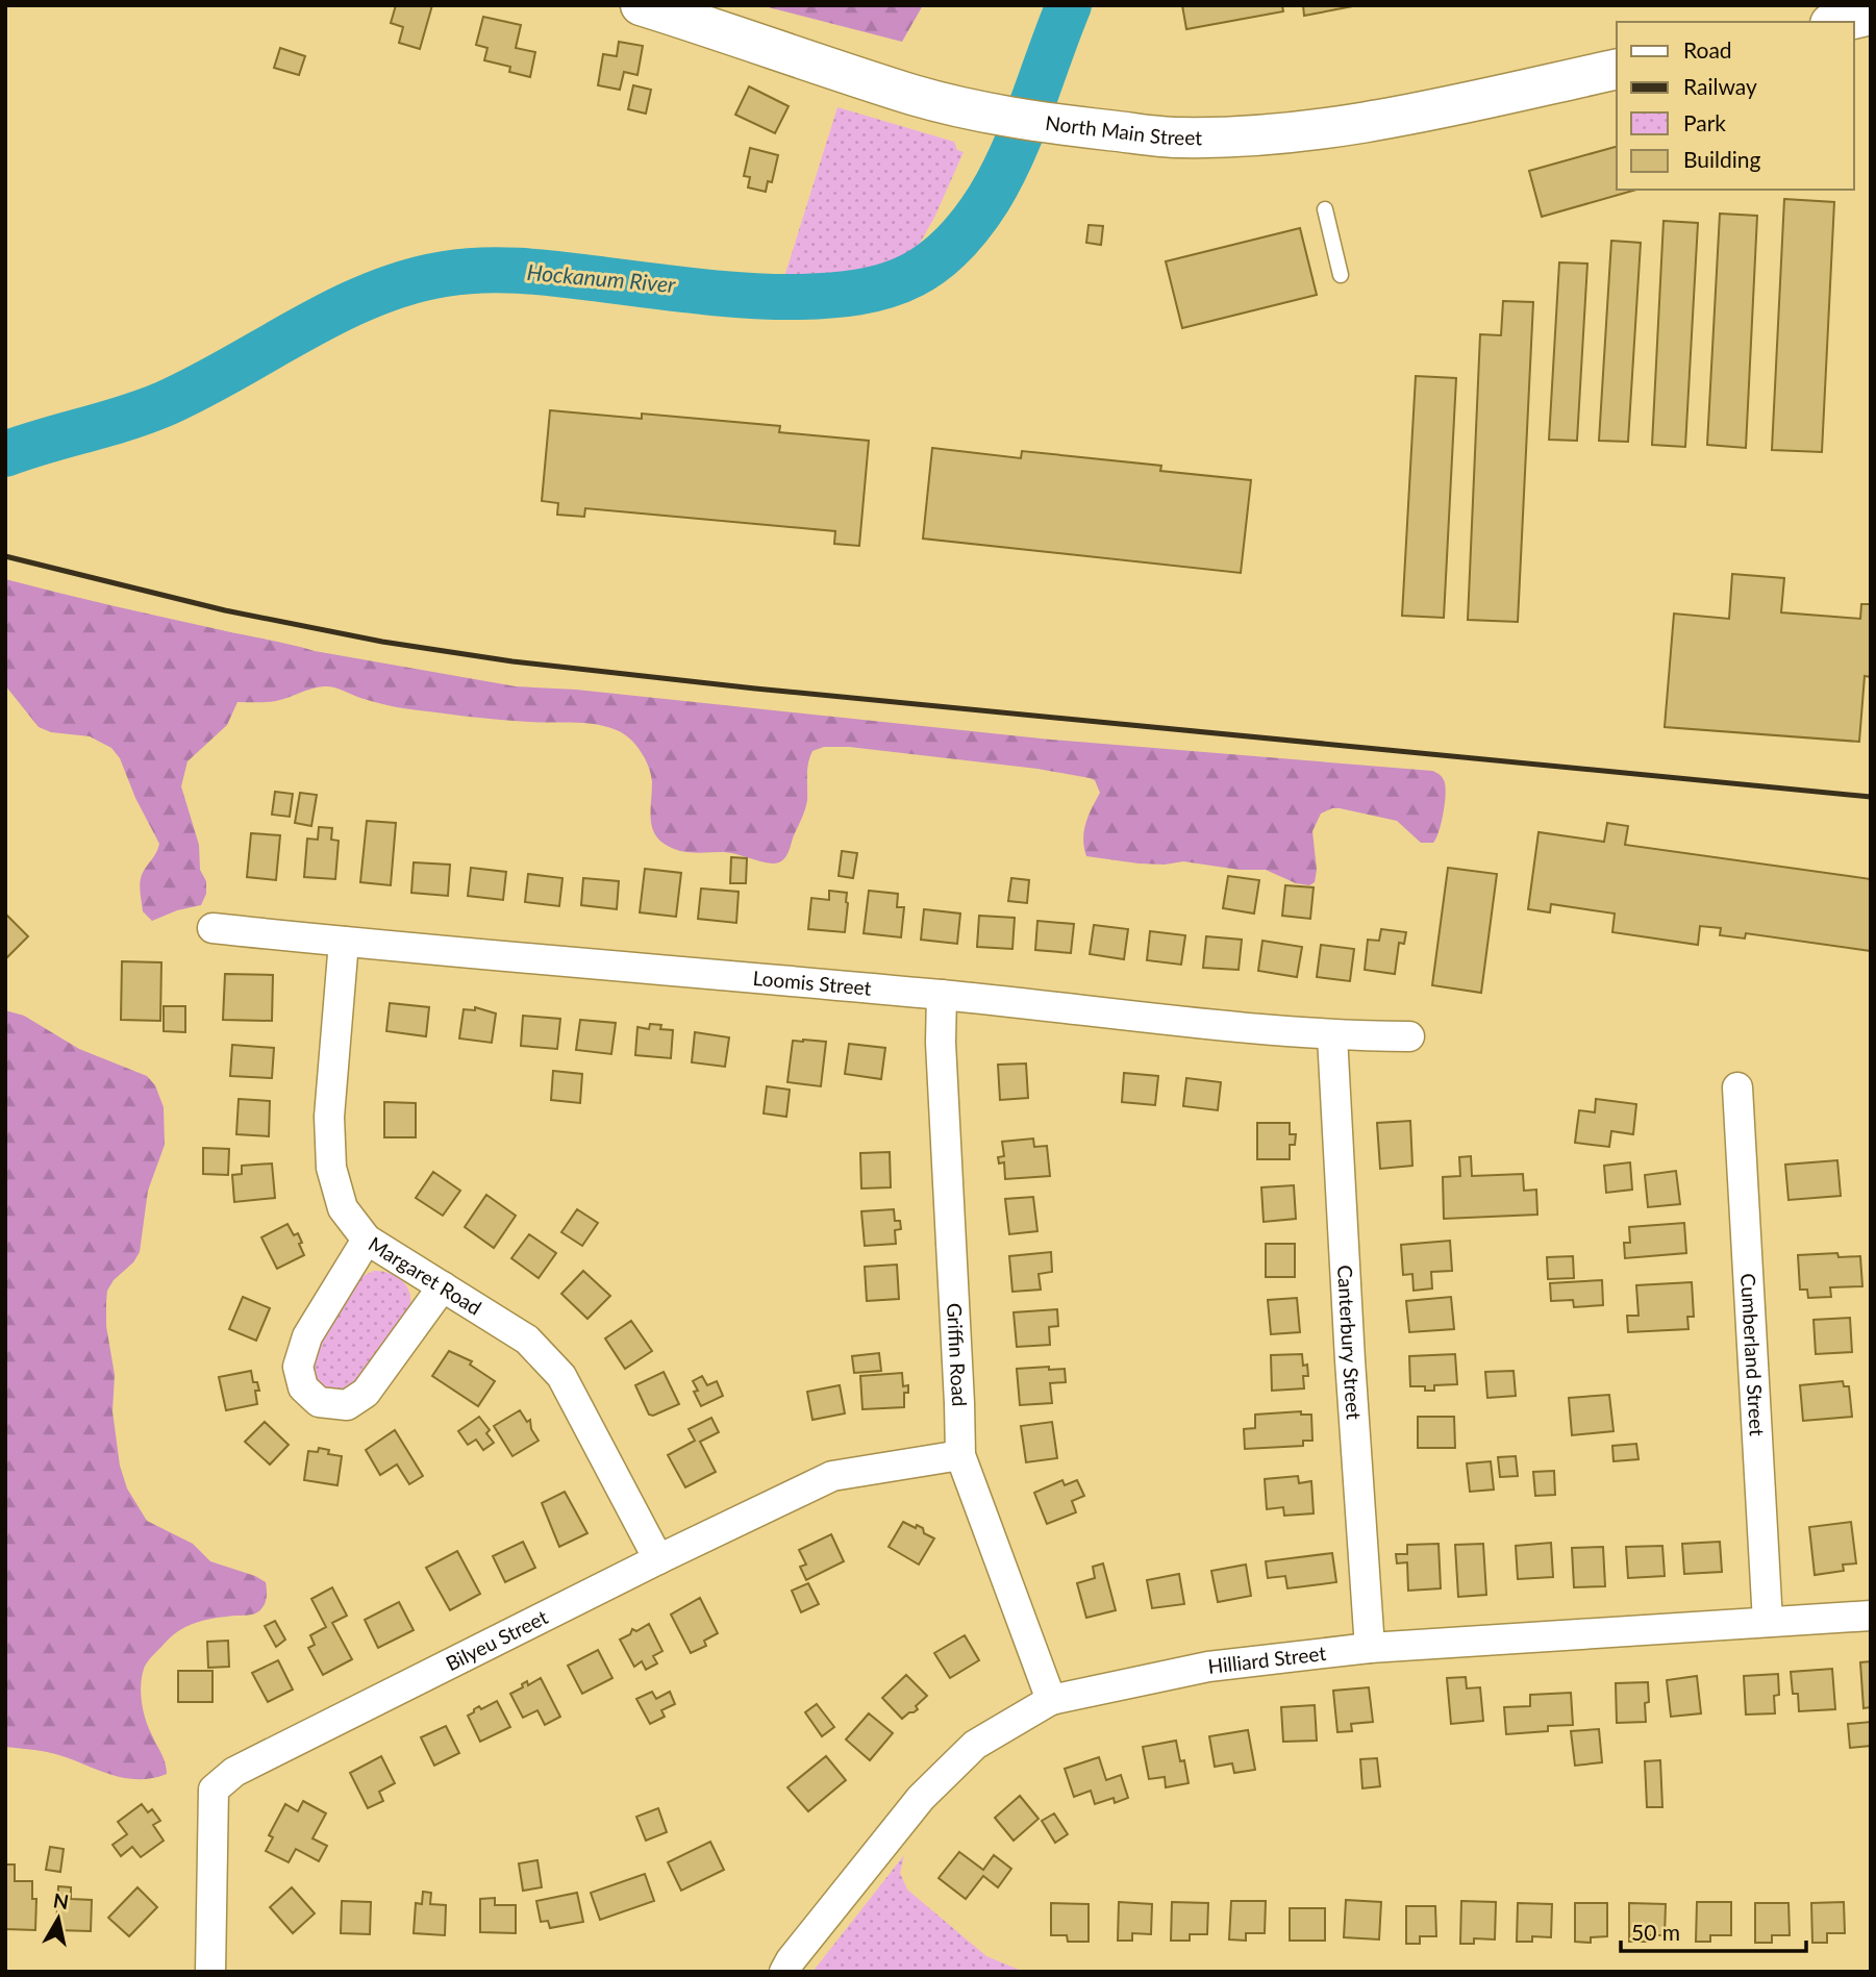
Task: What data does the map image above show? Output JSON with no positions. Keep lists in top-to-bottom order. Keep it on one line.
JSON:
{"streets":{"main road":["North Main Street"],"street":["Loomis Street","Margaret Road","Canterbury Street","Cumberland Street","Griffin Road","Bilyeu Street","Hilliard Street"]},"crossings":[["Loomis Street","Margaret Road"],["Loomis Street","Canterbury Street"],["Loomis Street","Griffin Road"],["Margaret Road","Bilyeu Street"],["Canterbury Street","Hilliard Street"],["Cumberland Street","Hilliard Street"],["Griffin Road","Bilyeu Street"],["Griffin Road","Hilliard Street"]],"water":["Hockanum River"],"legend":["Road","Railway","Park","Building"],"scale_bar":"50 m","north":"top"}
